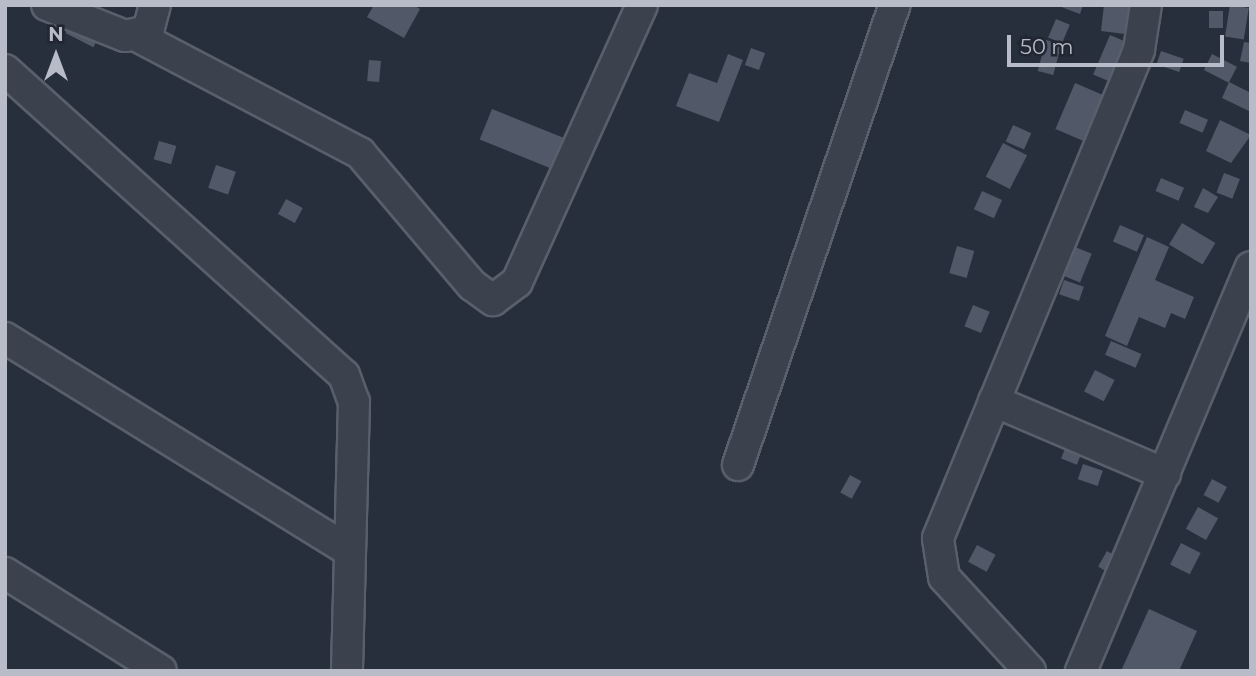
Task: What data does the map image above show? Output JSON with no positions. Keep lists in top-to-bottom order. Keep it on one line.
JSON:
{"scale_bar":"50 m","north":"top"}
